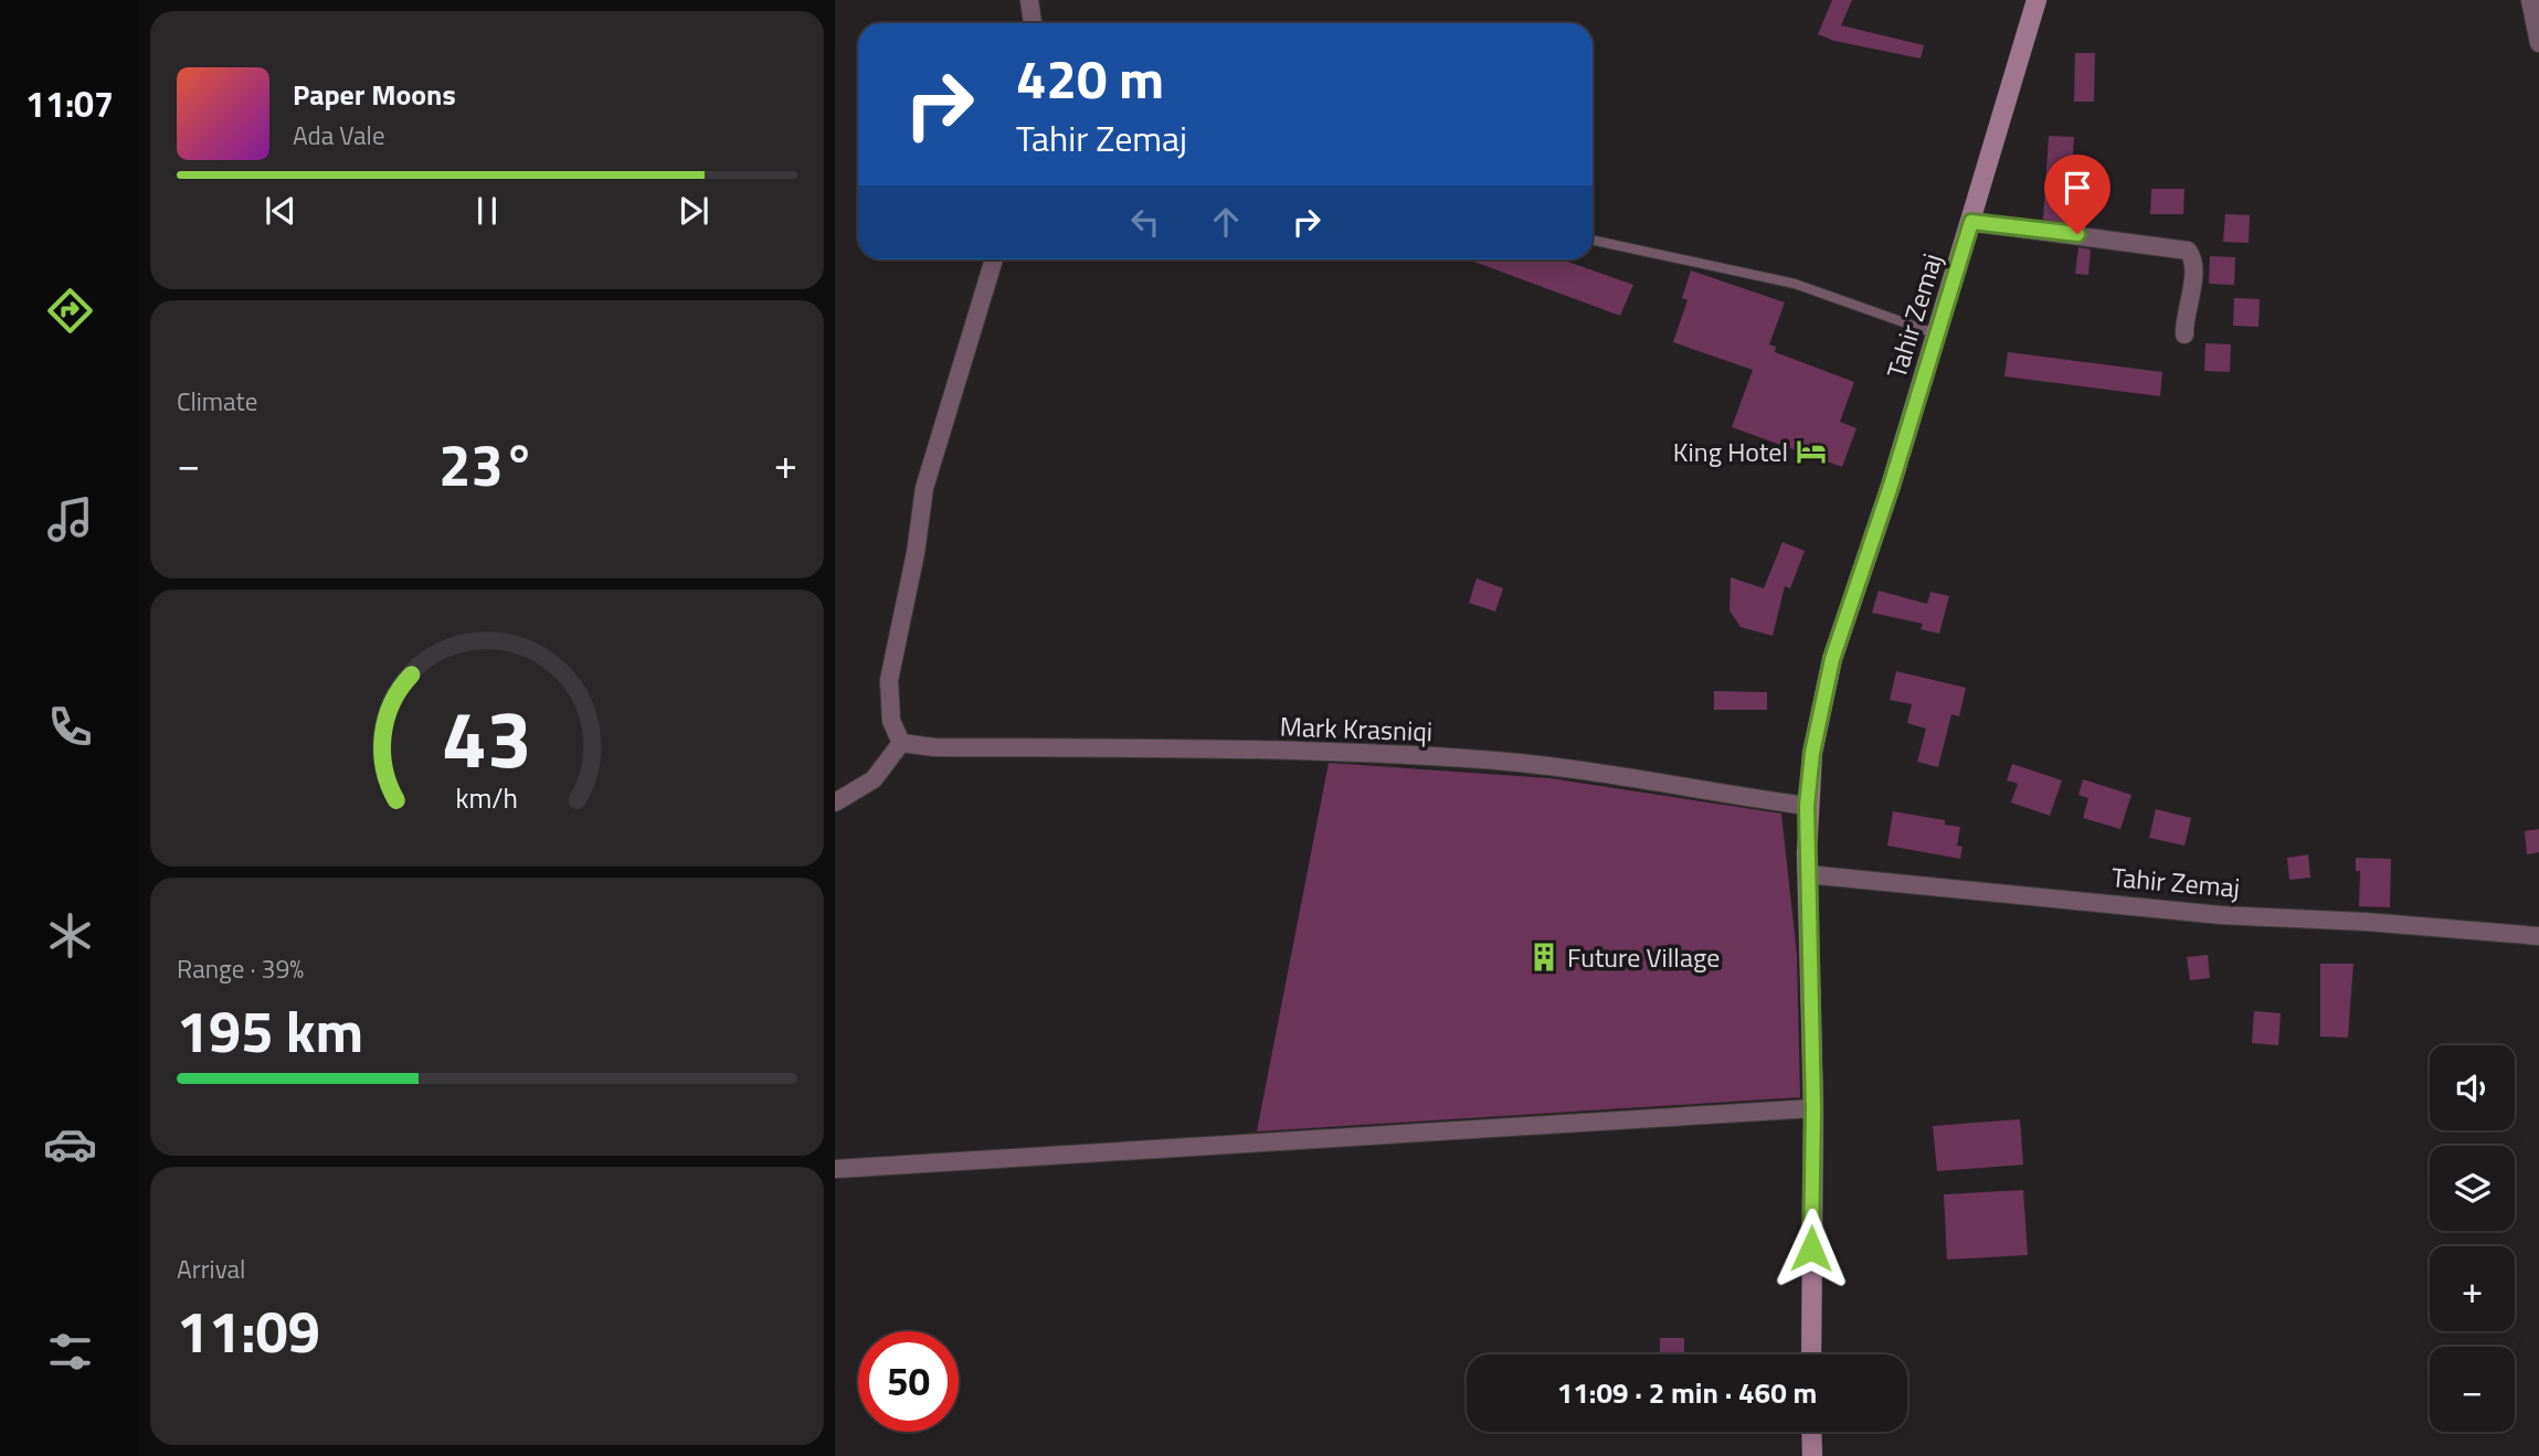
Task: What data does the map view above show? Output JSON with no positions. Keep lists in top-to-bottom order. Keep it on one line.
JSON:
{"streets":{"main road":["Tahir Zemaj"],"street":["Mark Krasniqi"]},"crossings":[["Tahir Zemaj","Mark Krasniqi"]],"places":{"hotel":["King Hotel"],"building":["Future Village"]},"page":{"tabs":"11:07","turn":["420 m","Tahir Zemaj"],"song":["Paper Moons","Ada Vale"],"tile":["Climate",["Range · 39%","195 km"],["Arrival","11:09"]],"heat":["−","23°","+"],"map_buttons":["+","−"],"limit":"50","trip":"11:09 · 2 min · 460 m","gauge":["43","km/h"]}}
